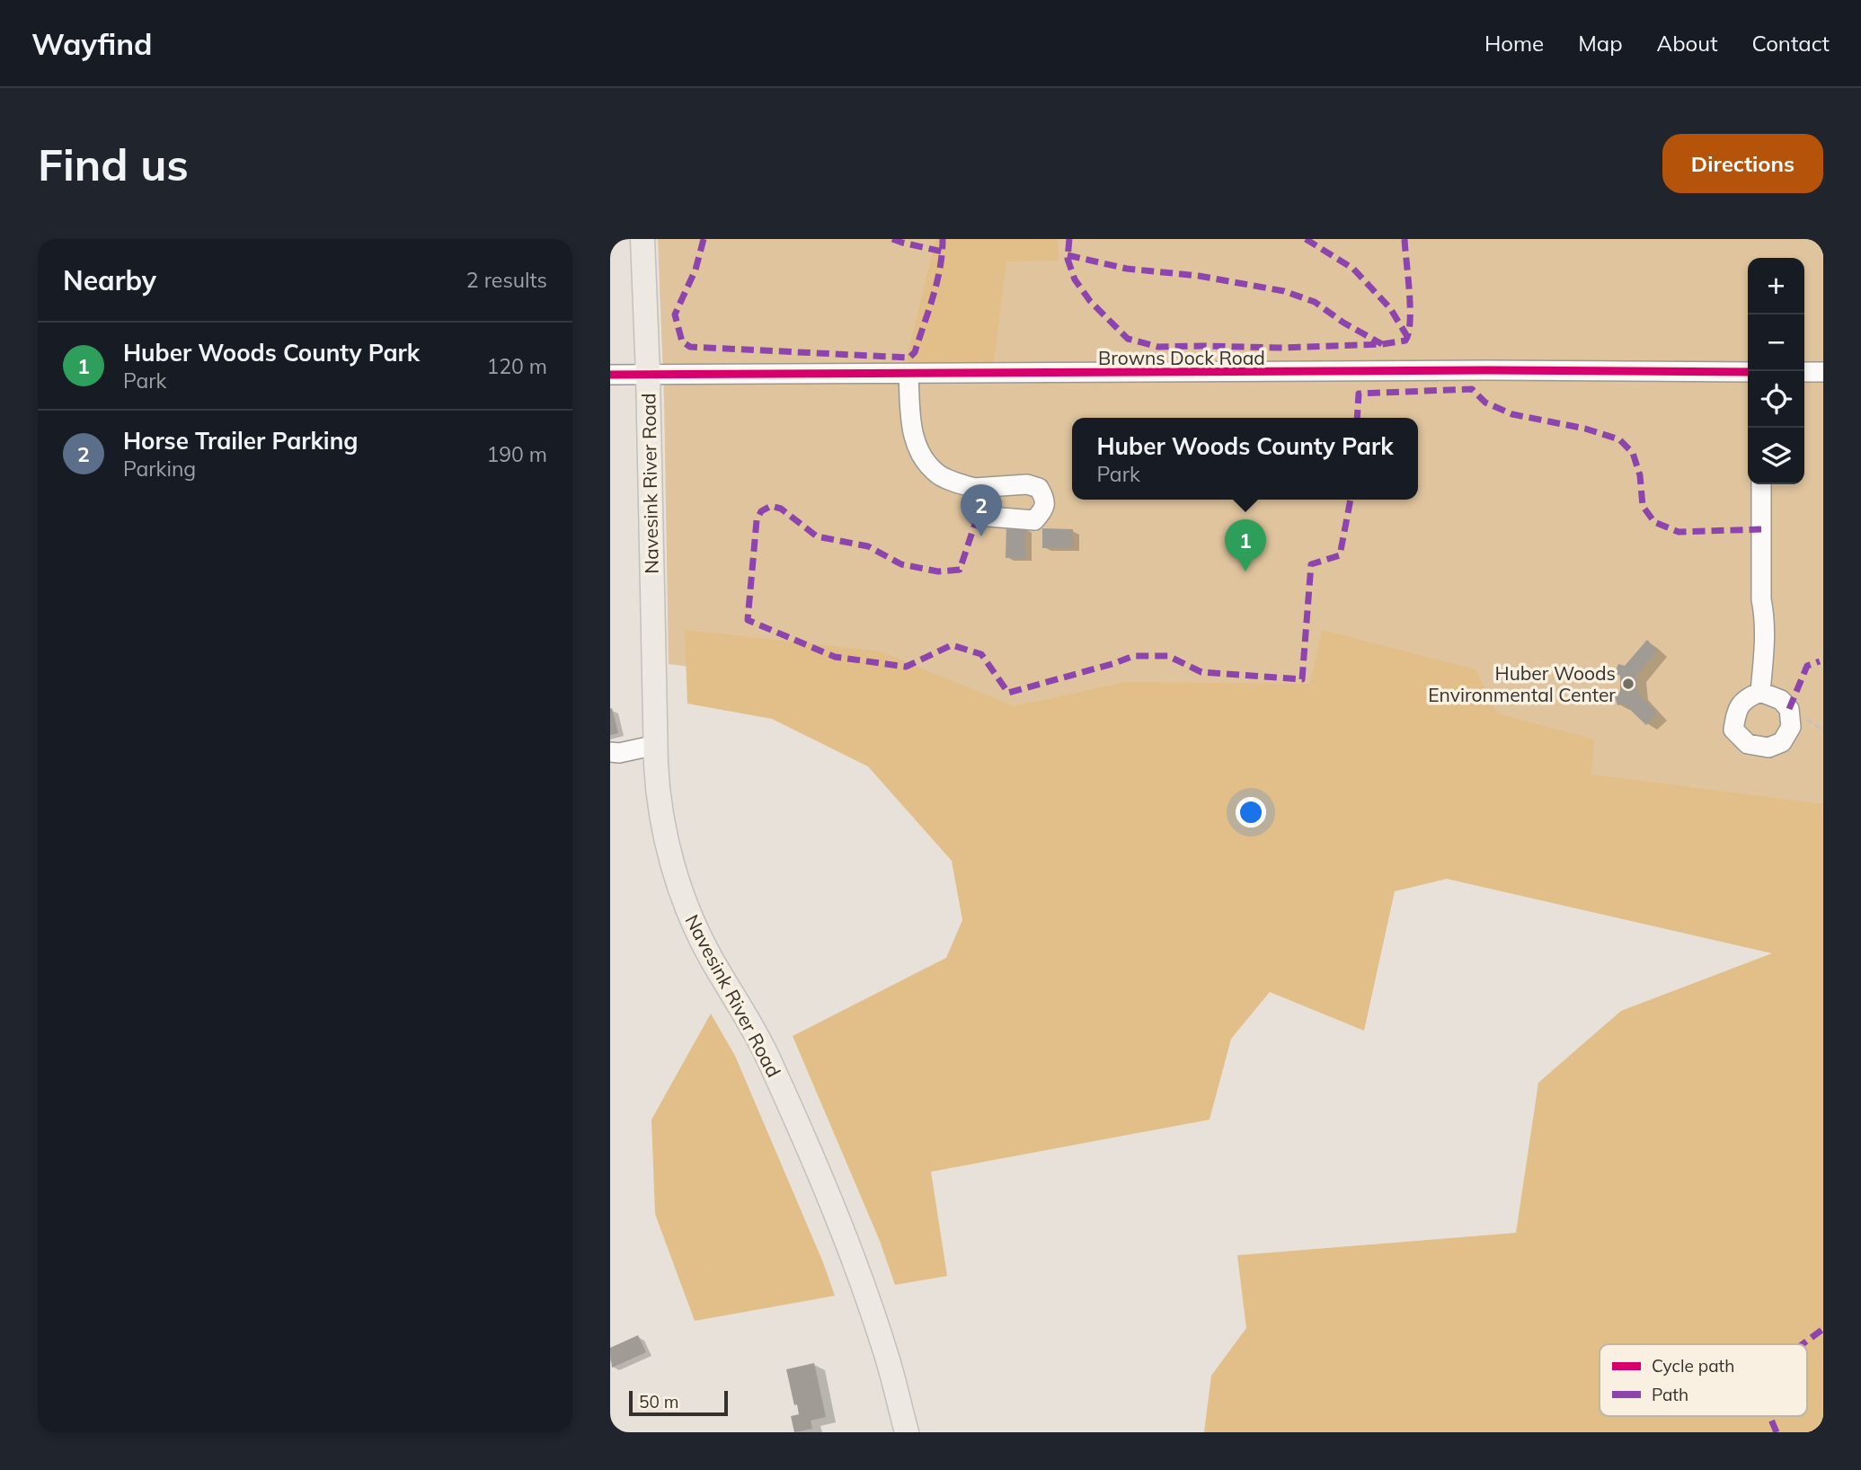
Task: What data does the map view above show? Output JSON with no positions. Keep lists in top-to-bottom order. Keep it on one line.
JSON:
{"streets":{"main road":["Navesink River Road"],"street":["Browns Dock Road"]},"crossings":[["Browns Dock Road","Navesink River Road"]],"places":["Huber Woods Environmental Center"],"legend":["Cycle path","Path"],"scale_bar":"50 m","page":{"header":"Wayfind","nav":["Home","Map","About","Contact"],"buttons":"Directions","title":"Find us","heading":["Nearby","2 results"],"map_buttons":["+","−"],"list":[{"mark":"1","name":"Huber Woods County Park","note":"Park","value":"120 m"},{"mark":"2","name":"Horse Trailer Parking","note":"Parking","value":"190 m"}],"popup":["Huber Woods County Park","Park"],"pins":["2","1"],"scale":"50 m"}}
